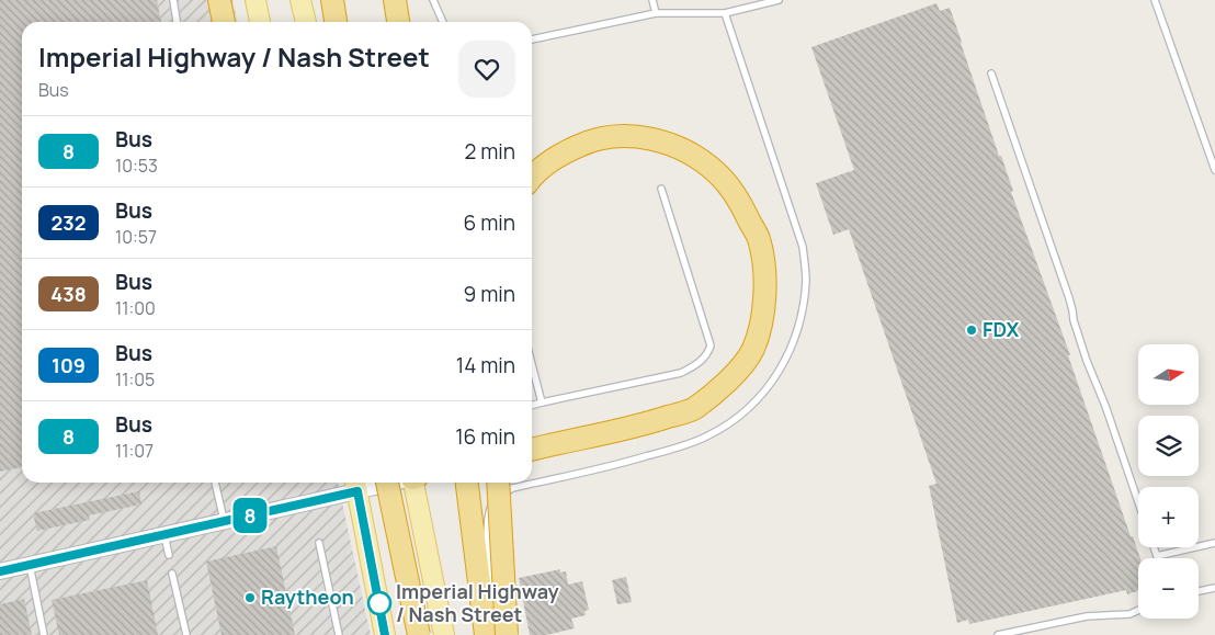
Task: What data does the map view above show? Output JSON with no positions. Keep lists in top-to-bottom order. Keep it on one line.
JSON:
{"places":["FDX","Raytheon","Imperial Highway / Nash Street"],"lines":["bus line 8"],"north":"right","page":{"on_map":"8","heading":["Imperial Highway / Nash Street","Bus"],"list":[{"mark":"8","name":"Bus","note":"10:53","value":"2 min"},{"mark":"232","name":"Bus","note":"10:57","value":"6 min"},{"mark":"438","name":"Bus","note":"11:00","value":"9 min"},{"mark":"109","name":"Bus","note":"11:05","value":"14 min"},{"mark":"8","name":"Bus","note":"11:07","value":"16 min"}],"map_buttons":["+","−"]}}
